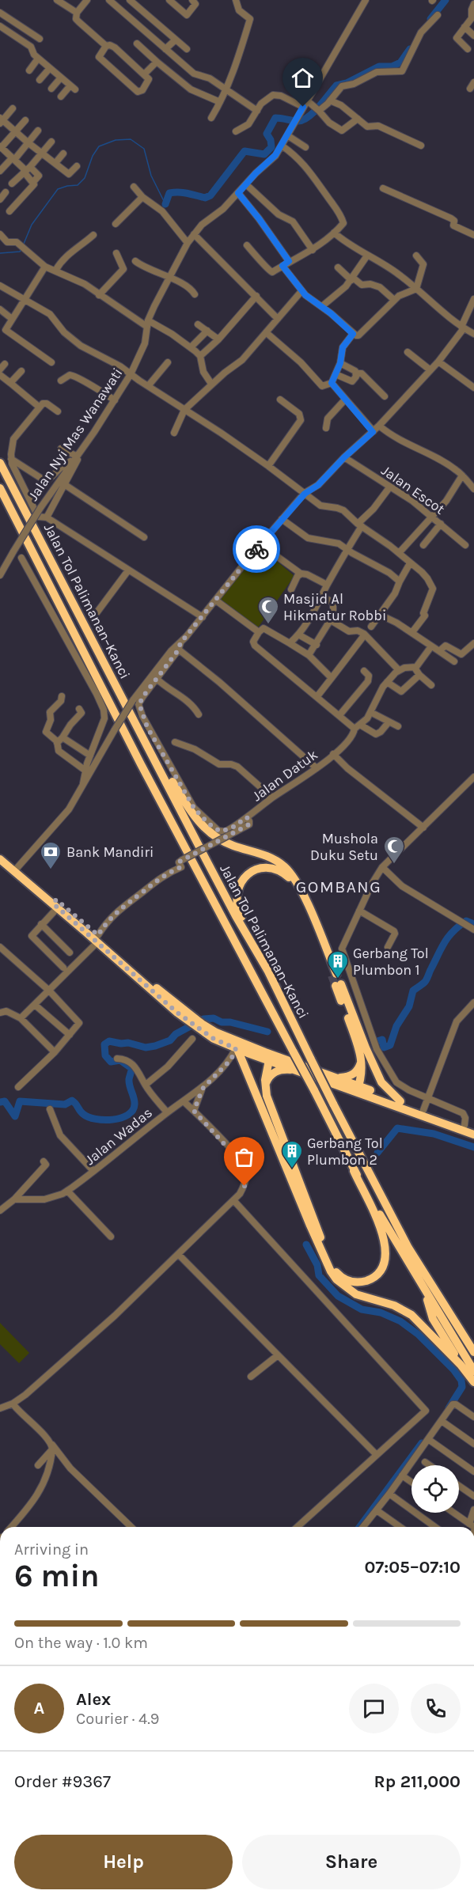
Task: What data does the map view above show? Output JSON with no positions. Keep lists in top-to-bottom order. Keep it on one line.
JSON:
{"streets":{"highway":["Jalan Tol Palimanan–Kanci"],"street":["Jalan Nyi Mas Wanawati","Jalan Escot","Jalan Datuk","Jalan Wadas"]},"districts":["GOMBANG"],"places":{"mosque":["Masjid Al Hikmatur Robbi","Mushola Duku Setu"],"bank":["Bank Mandiri"],"building":["Gerbang Tol Plumbon 1","Gerbang Tol Plumbon 2"]},"page":{"heading":["6 min","Arriving in","07:05–07:10"],"panel":["Alex","Courier · 4.9","Order #9367","Rp 211,000"],"bar":"On the way · 1.0 km","round":"A","buttons":["Help","Share"]}}
